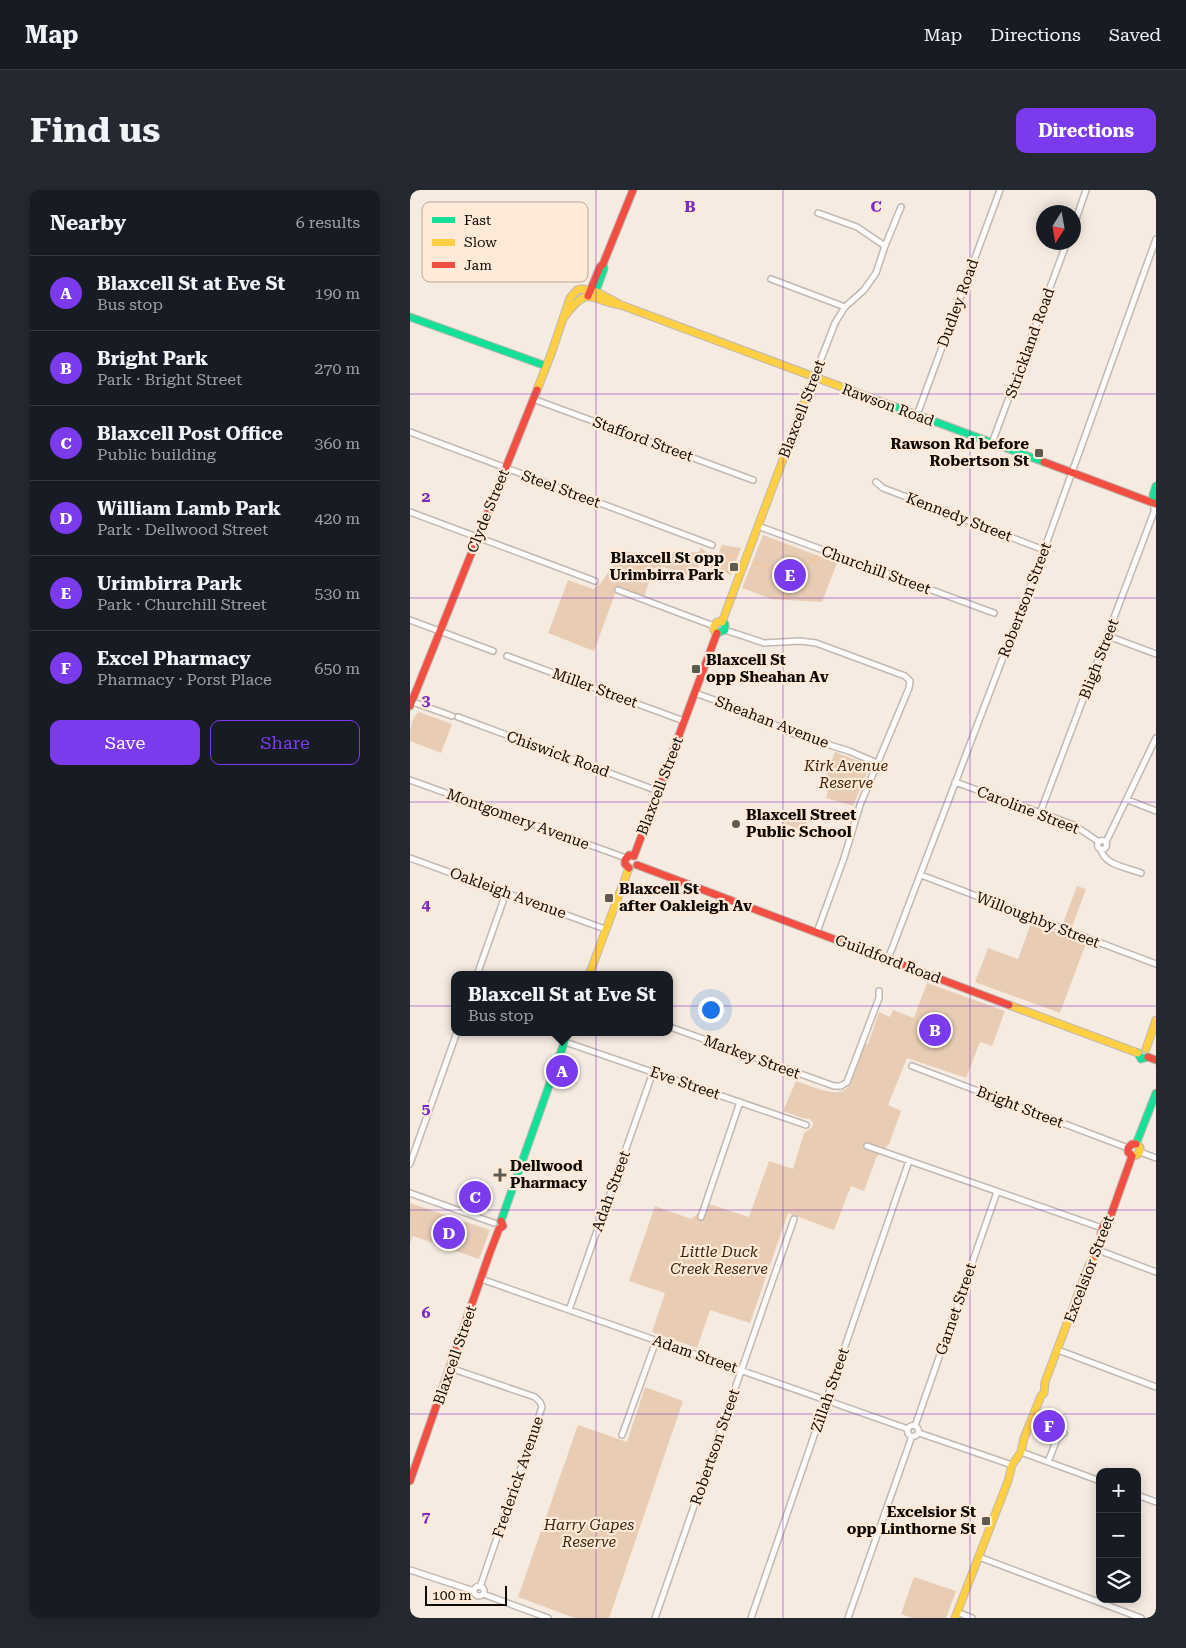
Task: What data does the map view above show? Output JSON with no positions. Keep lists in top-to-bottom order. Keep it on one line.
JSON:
{"streets":{"street":["Dudley Road","Strickland Road","Rawson Road","Blaxcell Street","Stafford Street","Steel Street","Clyde Street","Kennedy Street","Churchill Street","Robertson Street","Bligh Street","Miller Street","Sheahan Avenue","Chiswick Road","Caroline Street","Montgomery Avenue","Oakleigh Avenue","Willoughby Street","Guildford Road","Markey Street","Eve Street","Bright Street","Adah Street","Excelsior Street","Garnet Street","Adam Street","Zillah Street","Frederick Avenue"]},"crossings":[["Dudley Road","Rawson Road"],["Strickland Road","Rawson Road"],["Rawson Road","Blaxcell Street"],["Rawson Road","Clyde Street"],["Rawson Road","Robertson Street"],["Rawson Road","Bligh Street"],["Blaxcell Street","Churchill Street"],["Blaxcell Street","Miller Street"],["Blaxcell Street","Sheahan Avenue"],["Blaxcell Street","Chiswick Road"],["Blaxcell Street","Montgomery Avenue"],["Blaxcell Street","Guildford Road"],["Blaxcell Street","Eve Street"],["Blaxcell Street","Adam Street"],["Blaxcell Street","Frederick Avenue"],["Stafford Street","Clyde Street"],["Steel Street","Clyde Street"],["Clyde Street","Chiswick Road"],["Kennedy Street","Robertson Street"],["Robertson Street","Caroline Street"],["Robertson Street","Willoughby Street"],["Robertson Street","Guildford Road"],["Robertson Street","Adam Street"],["Bligh Street","Caroline Street"],["Montgomery Avenue","Guildford Road"],["Eve Street","Adah Street"],["Bright Street","Excelsior Street"],["Adah Street","Adam Street"],["Garnet Street","Adam Street"],["Adam Street","Zillah Street"]],"parks":["Kirk Avenue Reserve","Little Duck Creek Reserve","Harry Gapes Reserve"],"places":{"transit":["Rawson Rd before Robertson St","Blaxcell St opp Urimbirra Park","Blaxcell St opp Sheahan Av","Blaxcell St after Oakleigh Av","Excelsior St opp Linthorne St"],"other":["Blaxcell Street Public School"],"health":["Dellwood Pharmacy"]},"legend":["Fast","Slow","Jam"],"scale_bar":"100 m","north":"bottom","page":{"header":"Map","nav":["Map","Directions","Saved"],"buttons":["Directions",["Save","Share"]],"title":"Find us","heading":["Nearby","6 results"],"list":[{"mark":"A","name":"Blaxcell St at Eve St","note":"Bus stop","value":"190 m"},{"mark":"B","name":"Bright Park","note":"Park · Bright Street","value":"270 m"},{"mark":"C","name":"Blaxcell Post Office","note":"Public building","value":"360 m"},{"mark":"D","name":"William Lamb Park","note":"Park · Dellwood Street","value":"420 m"},{"mark":"E","name":"Urimbirra Park","note":"Park · Churchill Street","value":"530 m"},{"mark":"F","name":"Excel Pharmacy","note":"Pharmacy · Porst Place","value":"650 m"}],"pins":["E","B","A","C","D","F"],"popup":["Blaxcell St at Eve St","Bus stop"],"map_buttons":["+","−"],"scale":"100 m"},"grid":{"columns":["B","C"],"rows":["2","3","4","5","6","7"]}}
